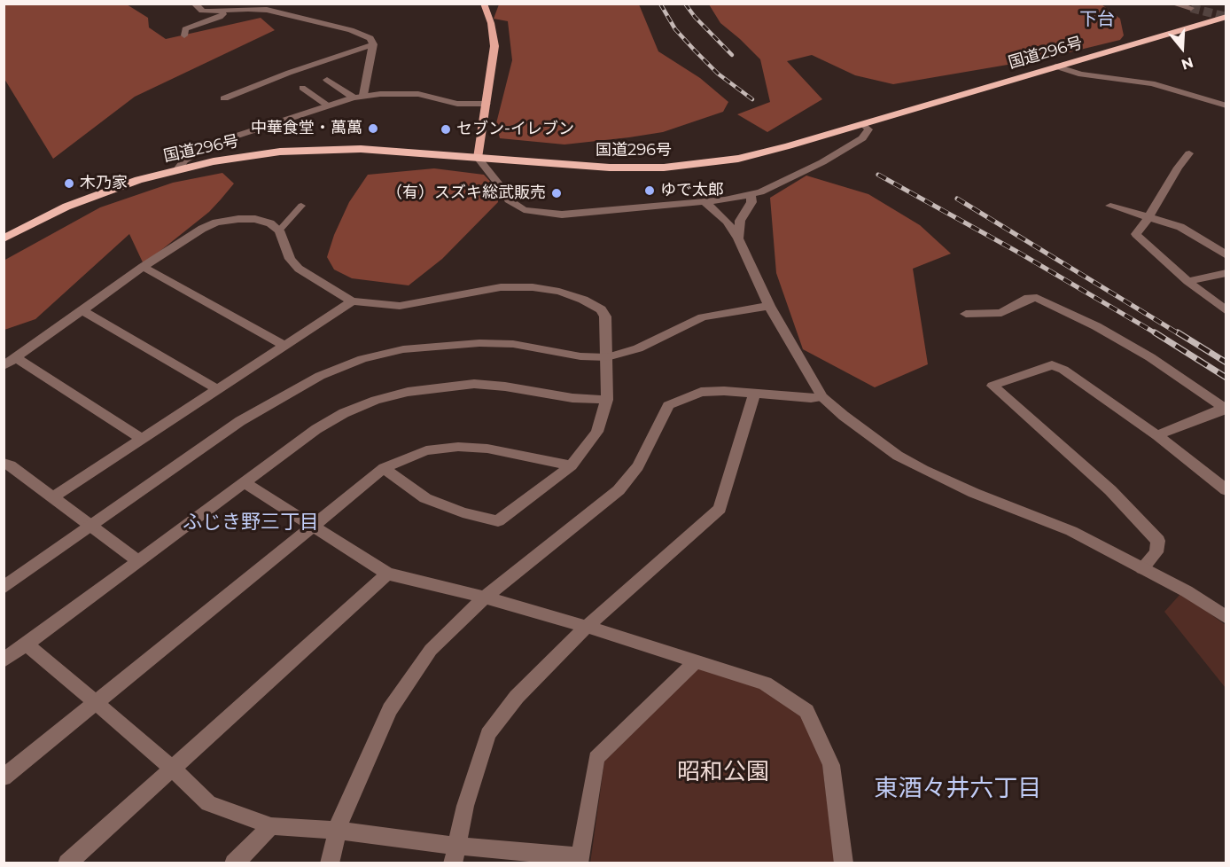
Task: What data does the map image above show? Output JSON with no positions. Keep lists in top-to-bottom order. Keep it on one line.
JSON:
{"streets":{"highway":["国道296号"]},"districts":["下台","ふじき野三丁目","東酒々井六丁目"],"parks":["昭和公園"],"places":["中華食堂・萬萬","セブン-イレブン","木乃家","ゆで太郎","（有）スズキ総武販売"],"north":"bottom"}
